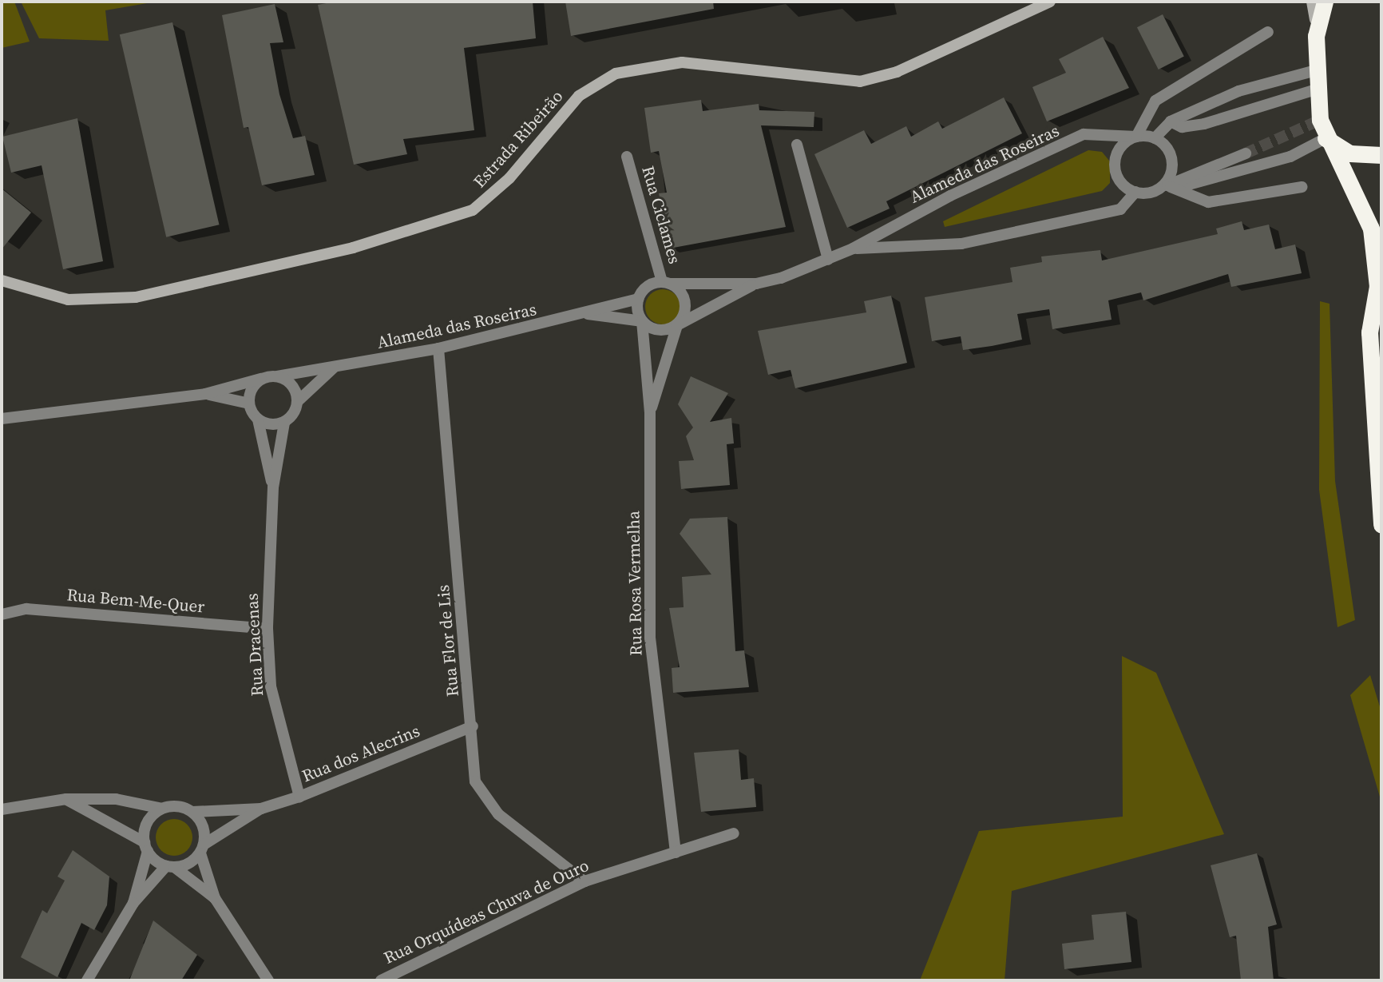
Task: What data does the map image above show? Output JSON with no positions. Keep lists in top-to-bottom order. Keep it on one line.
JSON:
{"streets":{"street":["Estrada Ribeirão","Alameda das Roseiras","Rua Ciclames","Rua Rosa Vermelha","Rua Bem-Me-Quer","Rua Flor de Lis","Rua Dracenas","Rua dos Alecrins","Rua Orquídeas Chuva de Ouro"]},"crossings":[["Alameda das Roseiras","Rua Ciclames"],["Alameda das Roseiras","Rua Rosa Vermelha"],["Alameda das Roseiras","Rua Flor de Lis"],["Alameda das Roseiras","Rua Dracenas"],["Rua Ciclames","Rua Rosa Vermelha"],["Rua Rosa Vermelha","Rua Orquídeas Chuva de Ouro"],["Rua Bem-Me-Quer","Rua Dracenas"],["Rua Flor de Lis","Rua dos Alecrins"],["Rua Flor de Lis","Rua Orquídeas Chuva de Ouro"],["Rua Dracenas","Rua dos Alecrins"]]}
